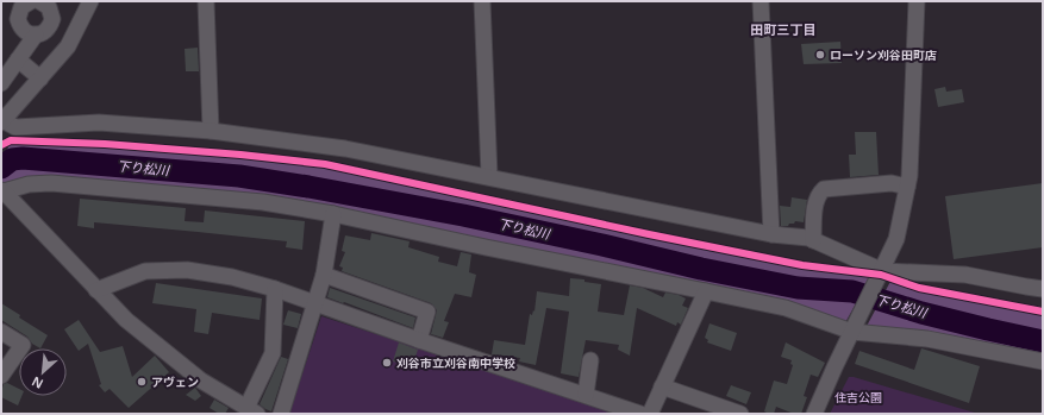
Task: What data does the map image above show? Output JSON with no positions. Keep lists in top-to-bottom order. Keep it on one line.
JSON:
{"districts":["田町三丁目"],"water":["下り松川"],"parks":["住吉公園"],"places":["ローソン刈谷田町店","刈谷市立刈谷南中学校","アヴェン"],"north":"bottom left"}
